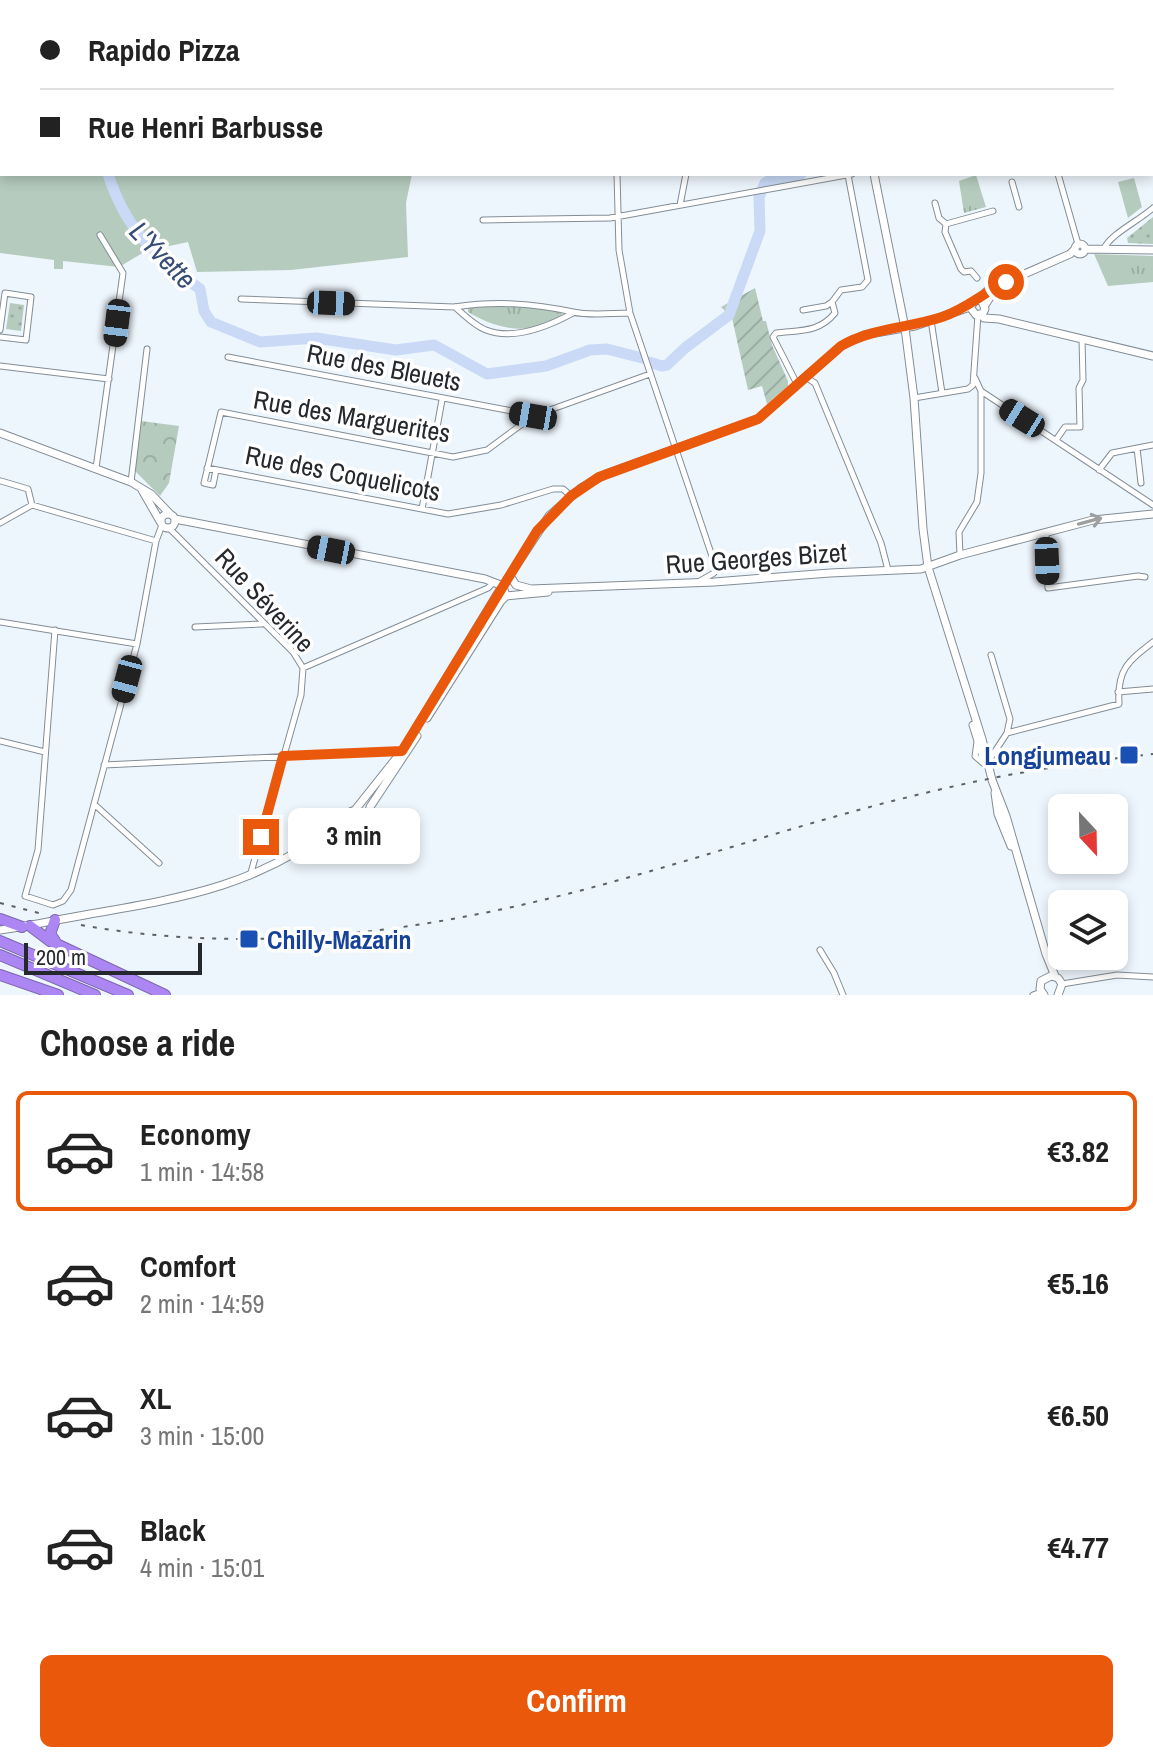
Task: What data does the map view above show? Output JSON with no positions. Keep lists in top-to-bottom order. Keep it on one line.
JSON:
{"streets":{"main road":["Rue Georges Bizet"],"street":["Rue des Bleuets","Rue des Marguerites","Rue des Coquelicots","Rue Séverine"]},"crossings":[["Rue des Bleuets","Rue des Marguerites"],["Rue des Marguerites","Rue des Coquelicots"]],"water":["L'Yvette"],"places":{"transit":["Longjumeau","Chilly-Mazarin"]},"scale_bar":"200 m","north":"bottom","page":{"banner":["Rapido Pizza","Rue Henri Barbusse"],"bubble":"3 min","scale":"200 m","heading":"Choose a ride","list":[{"name":"Economy","note":"1 min · 14:58","value":"€3.82"},{"name":"Comfort","note":"2 min · 14:59","value":"€5.16"},{"name":"XL","note":"3 min · 15:00","value":"€6.50"},{"name":"Black","note":"4 min · 15:01","value":"€4.77"}],"buttons":"Confirm"}}
